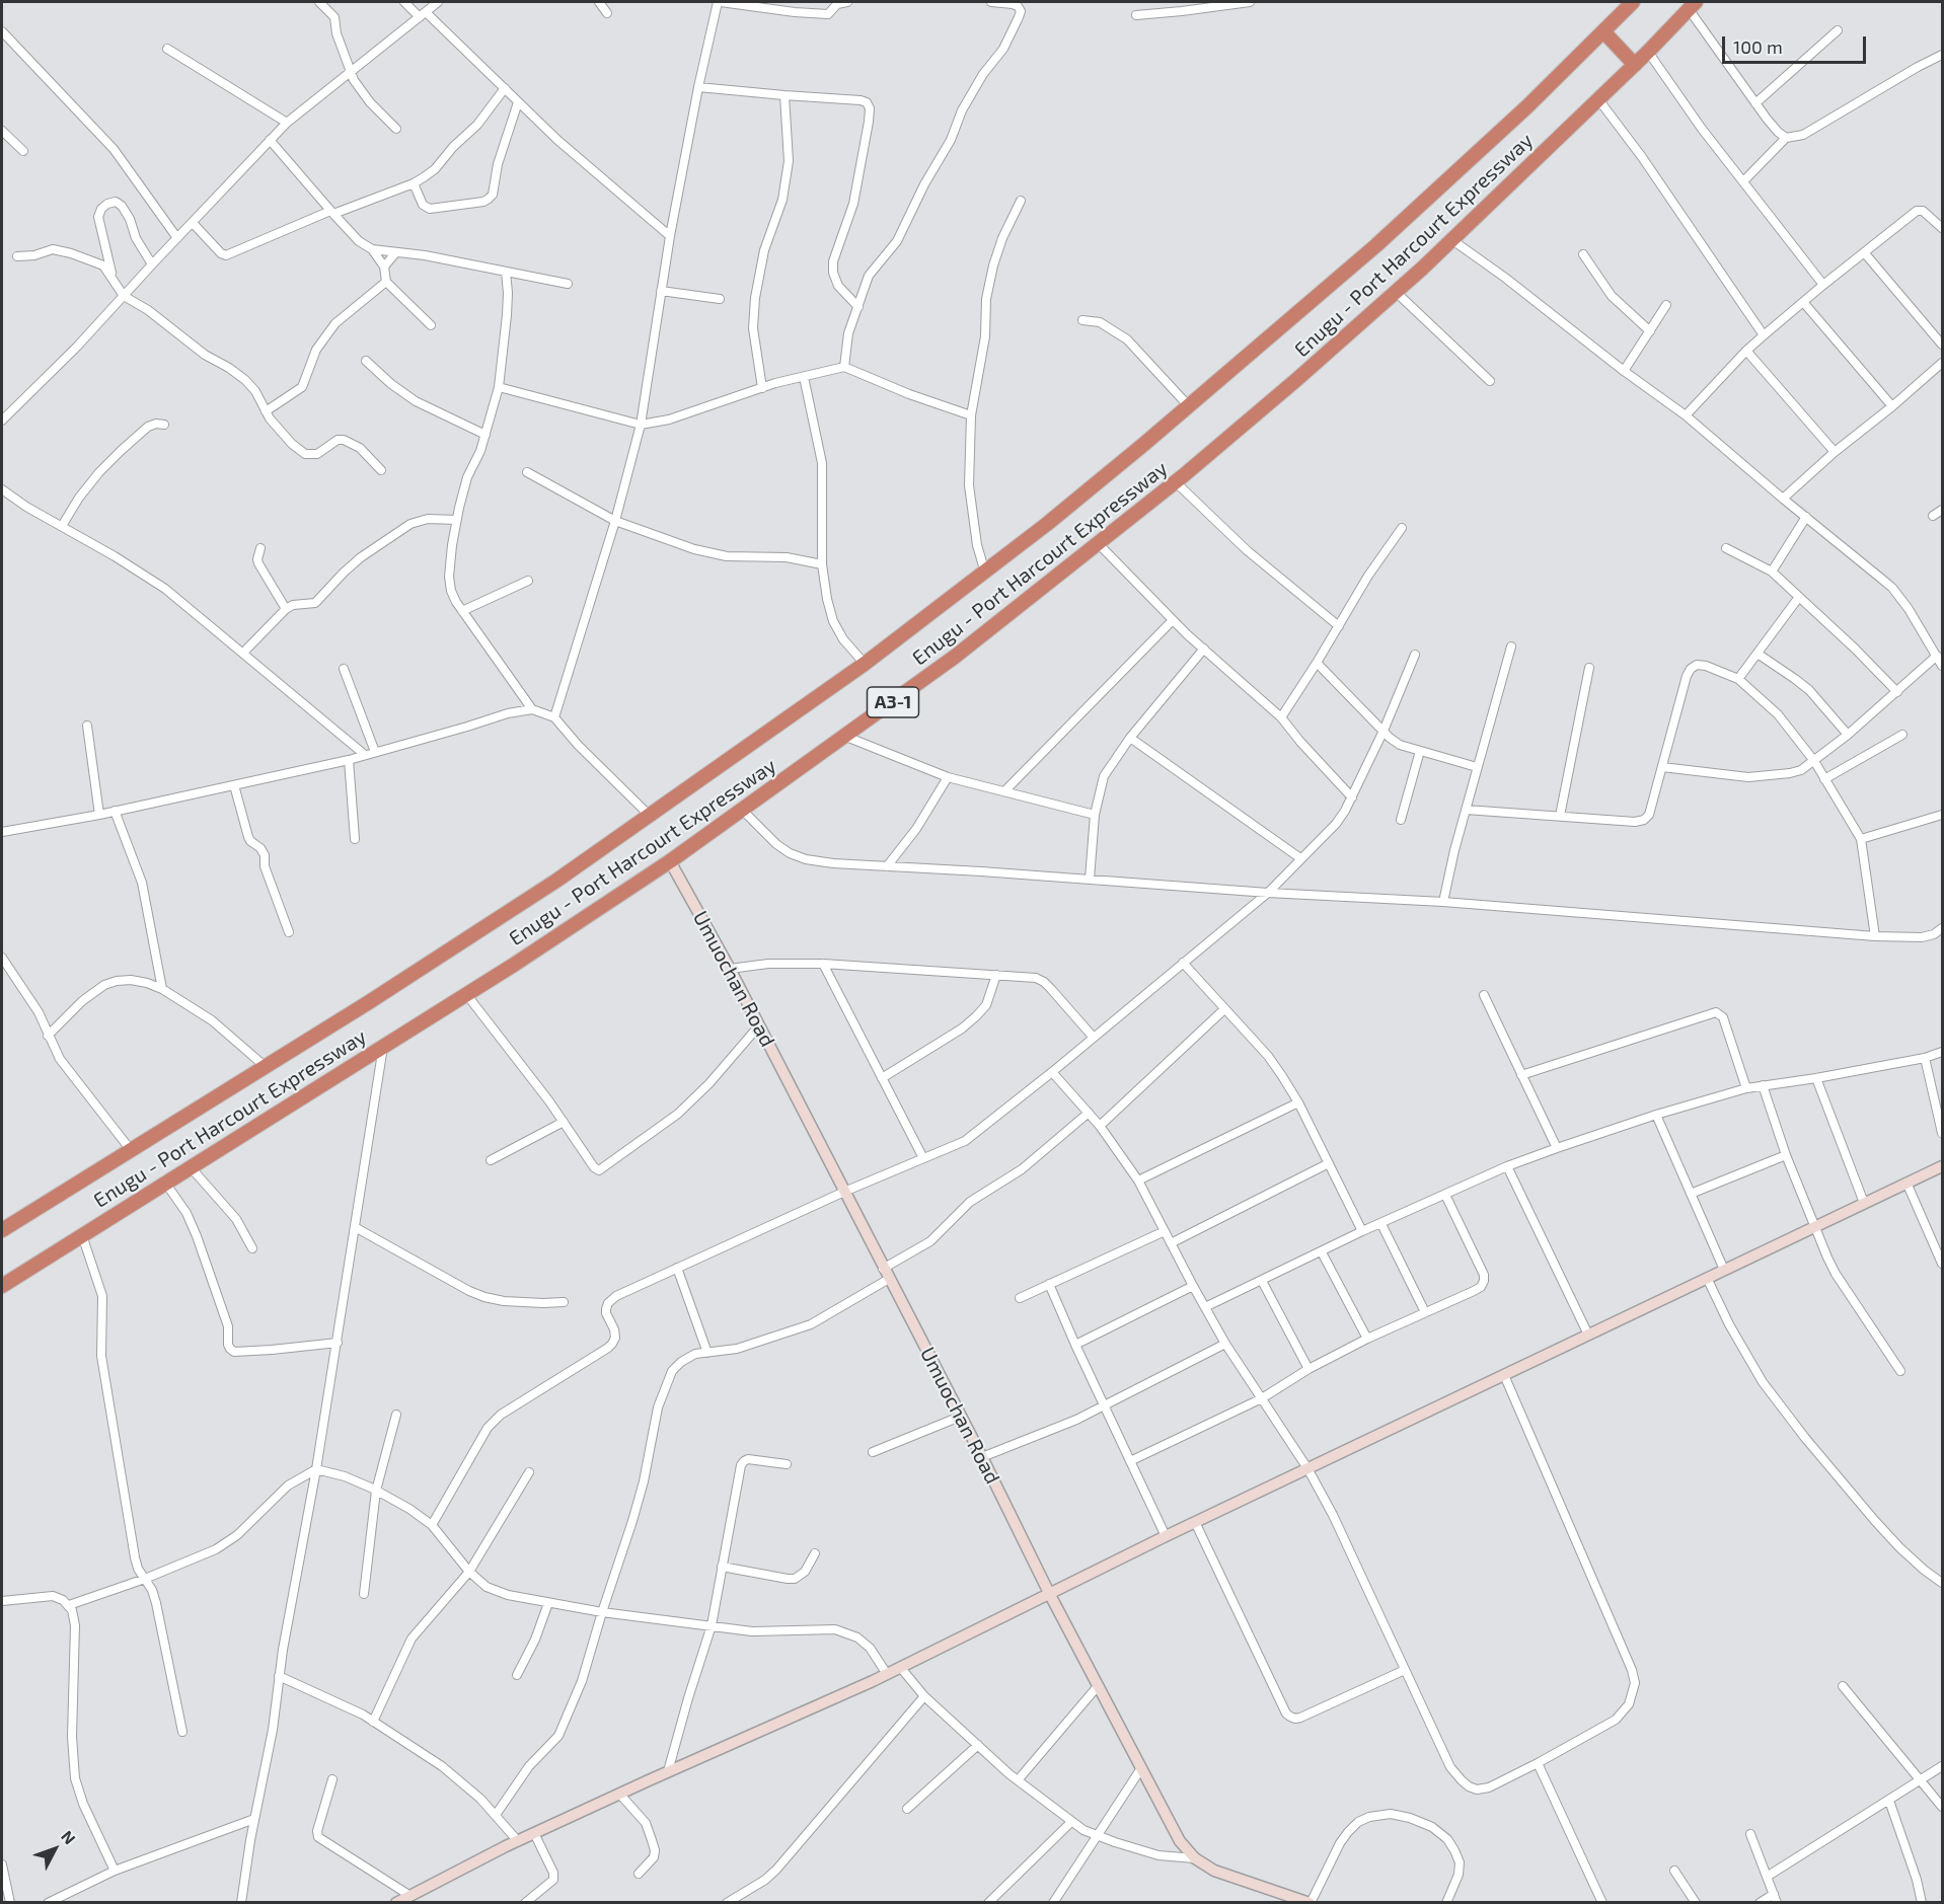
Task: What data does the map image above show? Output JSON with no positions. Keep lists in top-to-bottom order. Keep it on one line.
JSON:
{"streets":{"highway":["Enugu - Port Harcourt Expressway","A3-1"],"main road":["Umuochan Road"]},"crossings":[["Enugu - Port Harcourt Expressway","Umuochan Road"]],"scale_bar":"100 m","north":"top right"}
